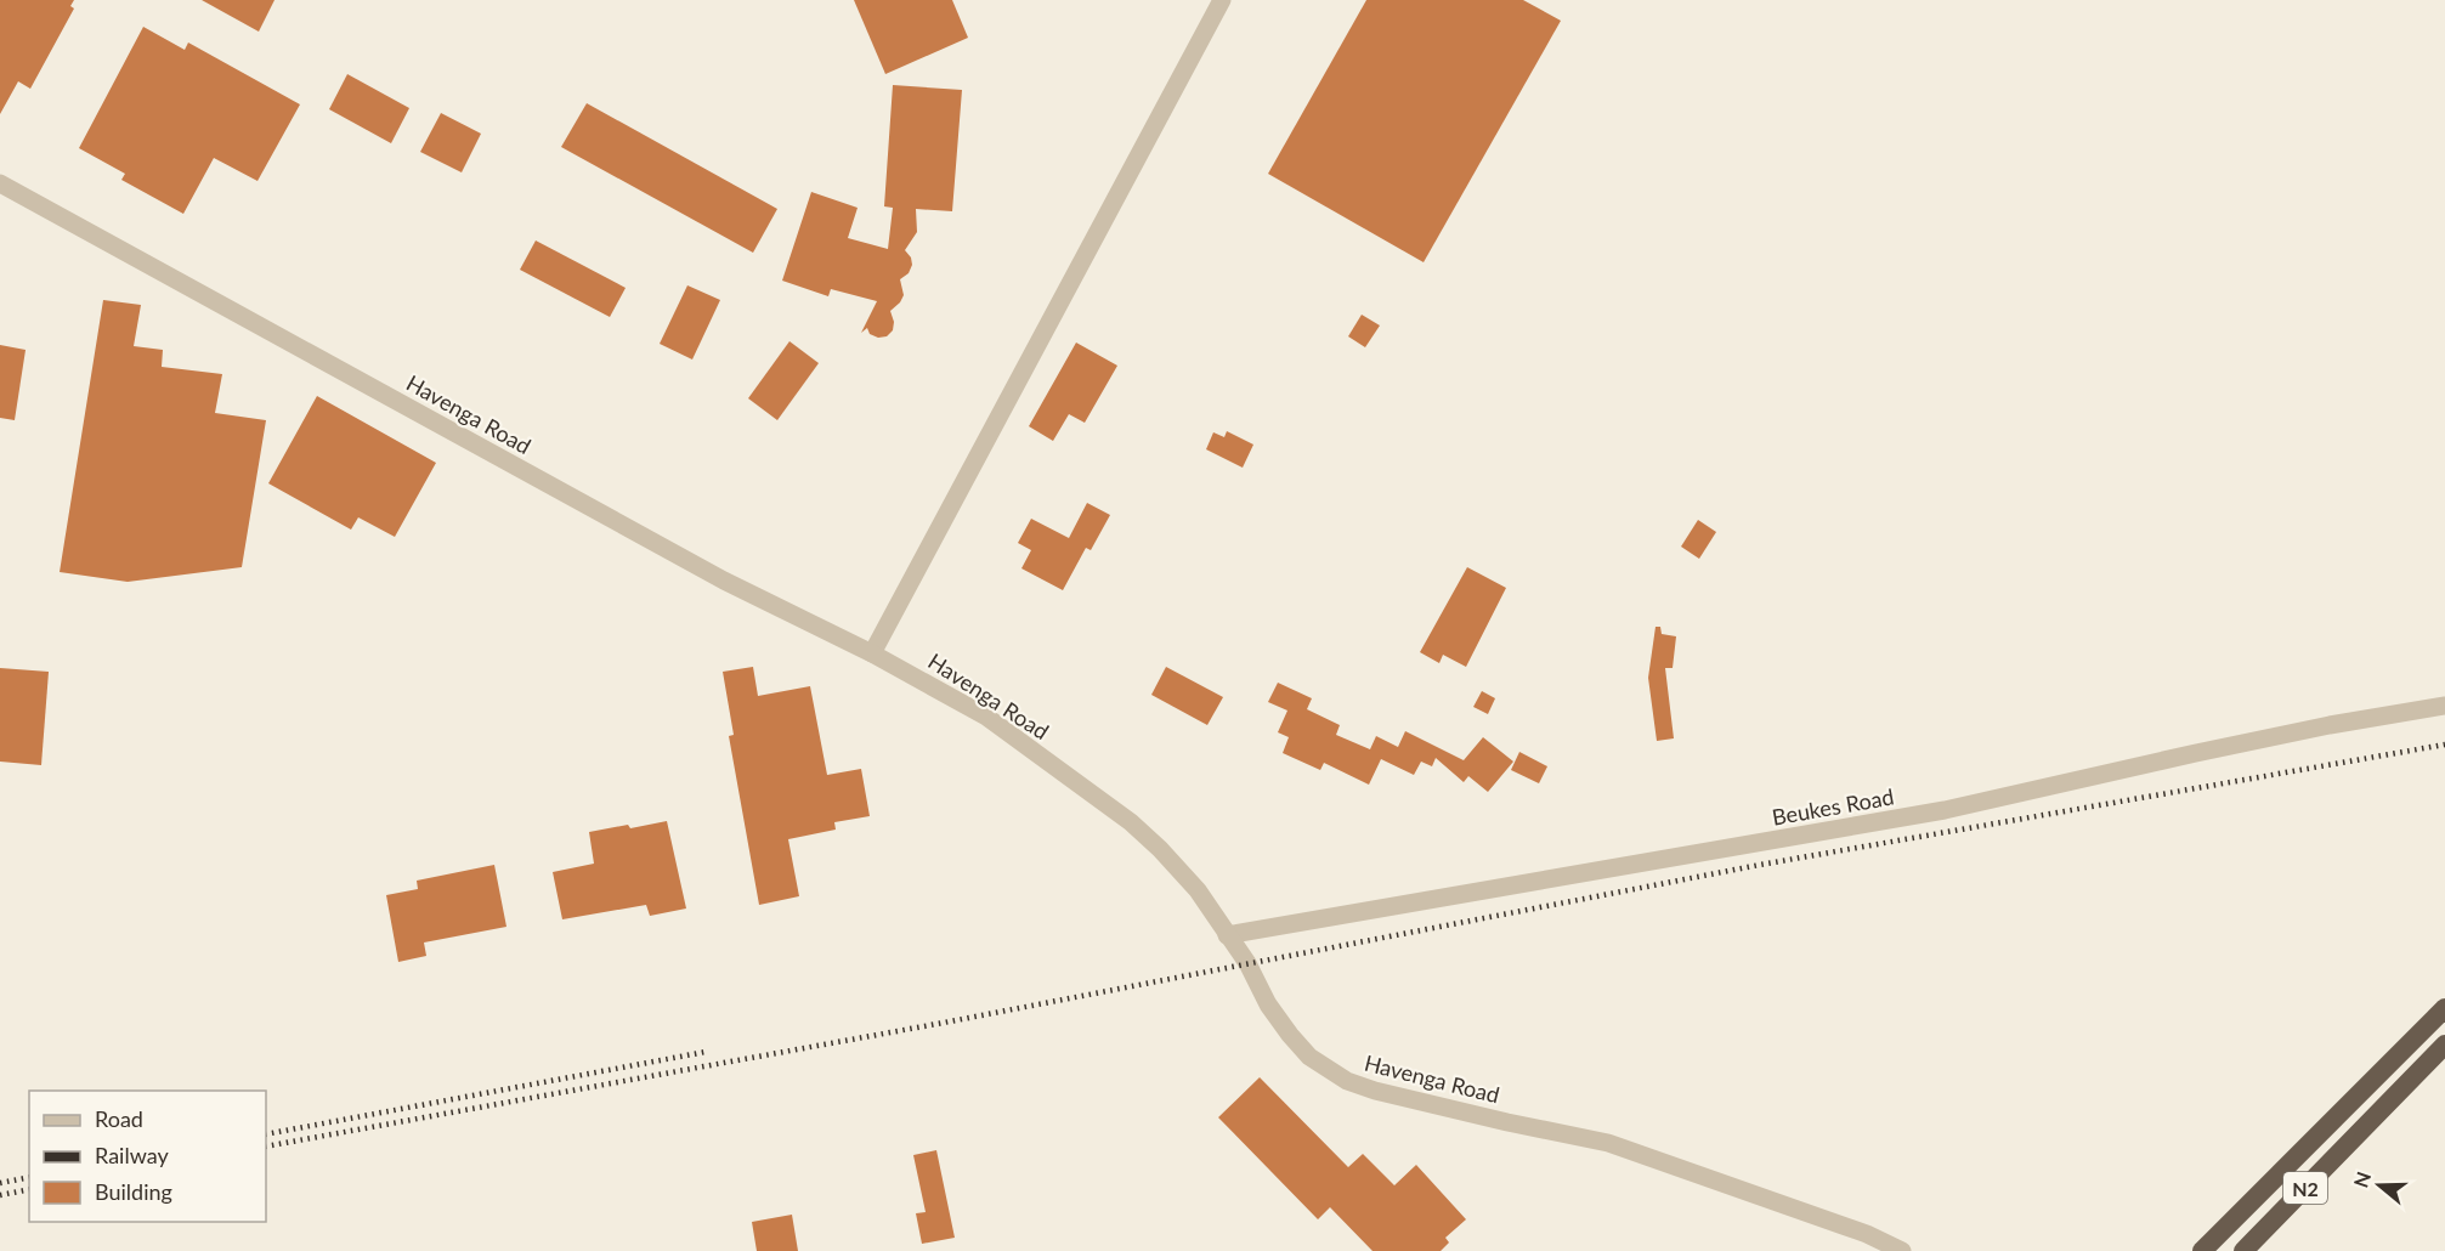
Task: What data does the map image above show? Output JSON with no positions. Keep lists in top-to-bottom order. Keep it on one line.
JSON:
{"streets":{"highway":["N2"],"street":["Havenga Road","Beukes Road"]},"crossings":[["Havenga Road","Beukes Road"]],"legend":["Road","Railway","Building"],"north":"left"}
